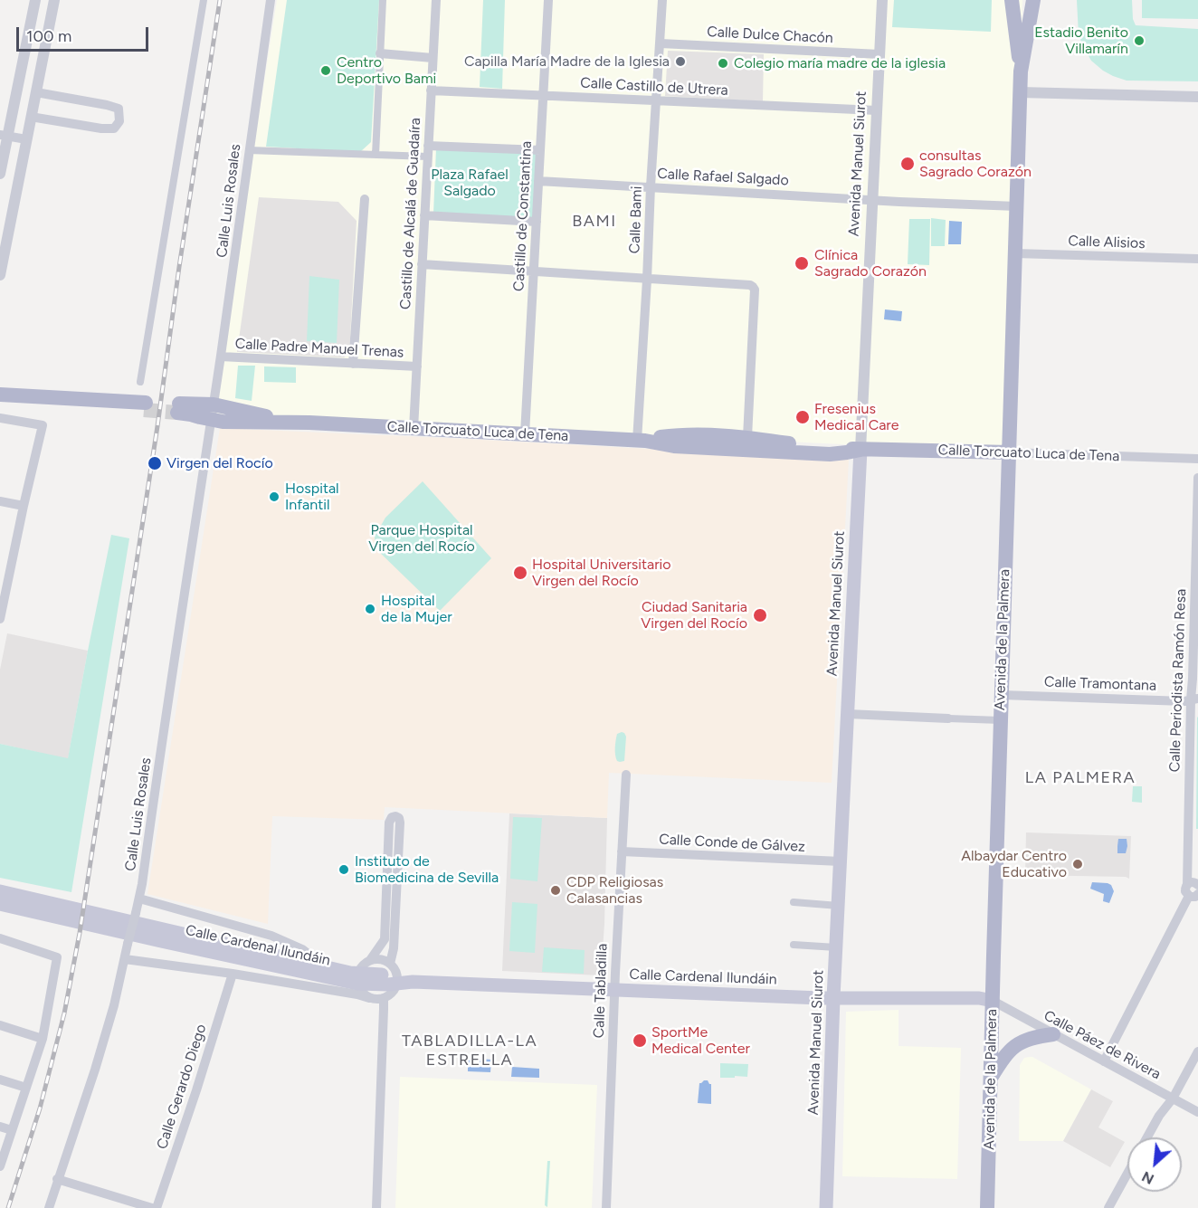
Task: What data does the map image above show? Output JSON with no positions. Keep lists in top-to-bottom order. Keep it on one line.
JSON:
{"streets":{"main road":["Avenida Manuel Siurot","Calle Torcuato Luca de Tena","Avenida de la Palmera","Calle Cardenal Ilundáin"],"street":["Calle Dulce Chacón","Calle Castillo de Utrera","Calle Rafael Salgado","Calle Luis Rosales","Castillo de Alcalá de Guadaíra","Castillo de Constantina","Calle Bami","Calle Alisios","Calle Padre Manuel Trenas","Calle Periodista Ramón Resa","Calle Tramontana","Calle Conde de Gálvez","Calle Tabladilla","Calle Páez de Rivera","Calle Gerardo Diego"]},"crossings":[["Calle Dulce Chacón","Avenida Manuel Siurot"],["Calle Dulce Chacón","Calle Bami"],["Calle Castillo de Utrera","Avenida Manuel Siurot"],["Calle Castillo de Utrera","Castillo de Alcalá de Guadaíra"],["Calle Castillo de Utrera","Castillo de Constantina"],["Calle Castillo de Utrera","Calle Bami"],["Avenida Manuel Siurot","Calle Rafael Salgado"],["Avenida Manuel Siurot","Calle Torcuato Luca de Tena"],["Avenida Manuel Siurot","Calle Conde de Gálvez"],["Avenida Manuel Siurot","Calle Cardenal Ilundáin"],["Calle Rafael Salgado","Castillo de Constantina"],["Calle Rafael Salgado","Calle Bami"],["Calle Rafael Salgado","Avenida de la Palmera"],["Calle Luis Rosales","Calle Padre Manuel Trenas"],["Calle Luis Rosales","Calle Torcuato Luca de Tena"],["Calle Luis Rosales","Calle Cardenal Ilundáin"],["Castillo de Alcalá de Guadaíra","Calle Padre Manuel Trenas"],["Castillo de Alcalá de Guadaíra","Calle Torcuato Luca de Tena"],["Castillo de Constantina","Calle Torcuato Luca de Tena"],["Calle Bami","Calle Torcuato Luca de Tena"],["Calle Alisios","Avenida de la Palmera"],["Calle Torcuato Luca de Tena","Avenida de la Palmera"],["Avenida de la Palmera","Calle Tramontana"],["Avenida de la Palmera","Calle Cardenal Ilundáin"],["Avenida de la Palmera","Calle Páez de Rivera"],["Calle Periodista Ramón Resa","Calle Tramontana"],["Calle Conde de Gálvez","Calle Tabladilla"],["Calle Cardenal Ilundáin","Calle Tabladilla"],["Calle Cardenal Ilundáin","Calle Páez de Rivera"],["Calle Cardenal Ilundáin","Calle Gerardo Diego"]],"districts":["BAMI","LA PALMERA","TABLADILLA-LA ESTRELLA"],"parks":["Plaza Rafael Salgado","Parque Hospital Virgen del Rocío"],"places":["Estadio Benito Villamarín","Capilla María Madre de la Iglesia","Colegio maría madre de la iglesia","Centro Deportivo Bami","consultas Sagrado Corazón","Clínica Sagrado Corazón","Fresenius Medical Care","Virgen del Rocío","Hospital Infantil","Hospital Universitario Virgen del Rocío","Hospital de la Mujer","Ciudad Sanitaria Virgen del Rocío","Albaydar Centro Educativo","Instituto de Biomedicina de Sevilla","CDP Religiosas Calasancias","SportMe Medical Center"],"scale_bar":"100 m","north":"bottom left"}
